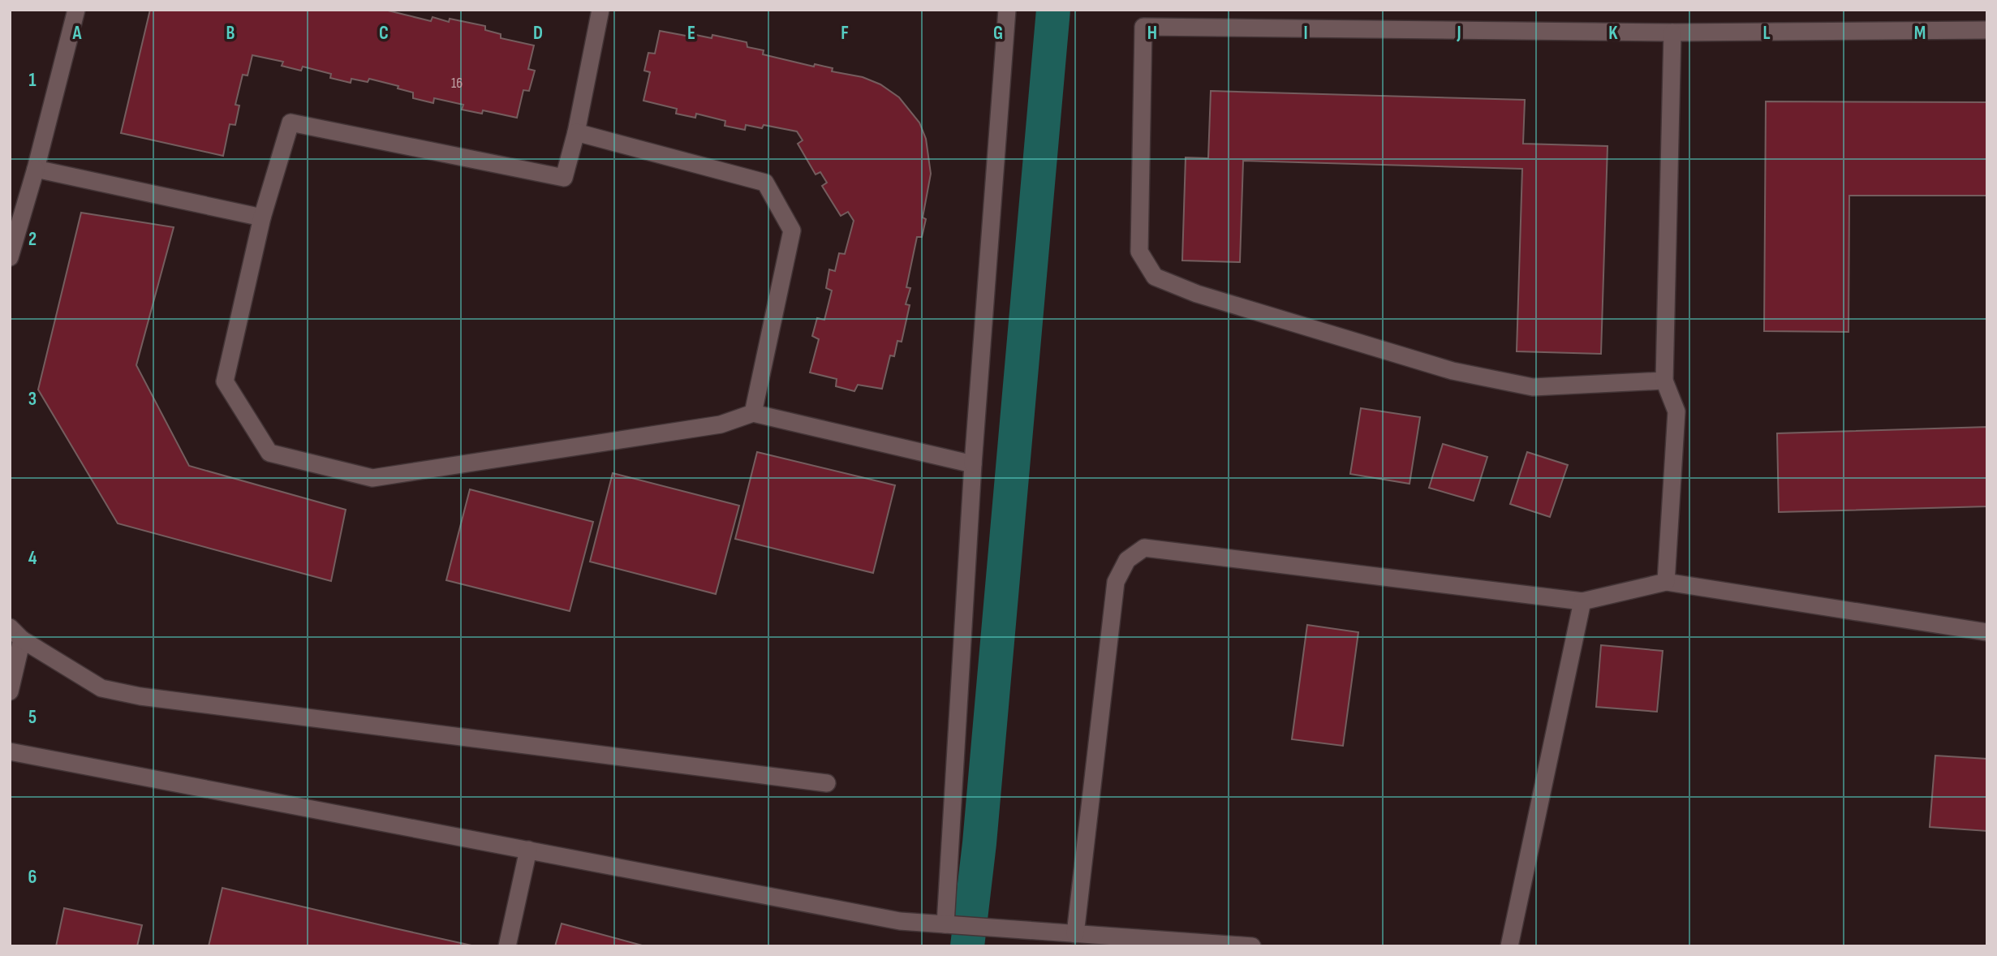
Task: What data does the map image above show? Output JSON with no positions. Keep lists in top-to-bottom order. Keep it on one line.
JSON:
{"house_numbers":["16"],"grid":{"columns":["A","B","C","D","E","F","G","H","I","J","K","L","M"],"rows":["1","2","3","4","5","6"]}}
